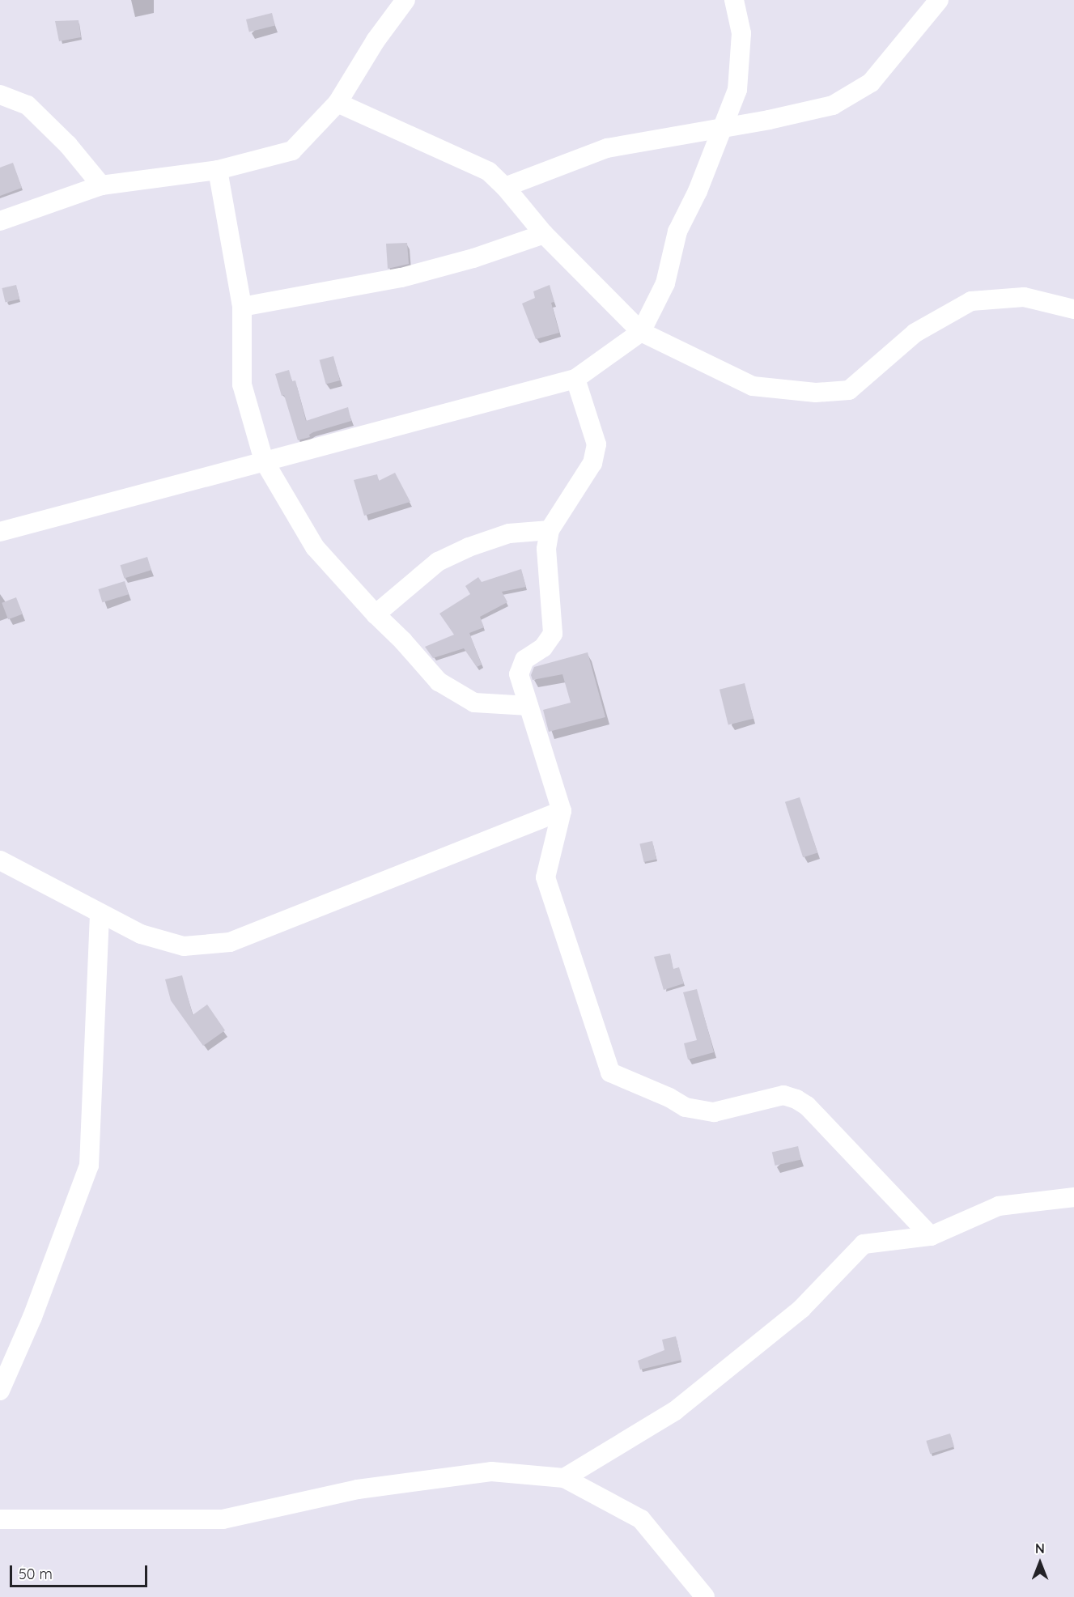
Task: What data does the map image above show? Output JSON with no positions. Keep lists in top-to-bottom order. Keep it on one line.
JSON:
{"scale_bar":"50 m","north":"top"}
